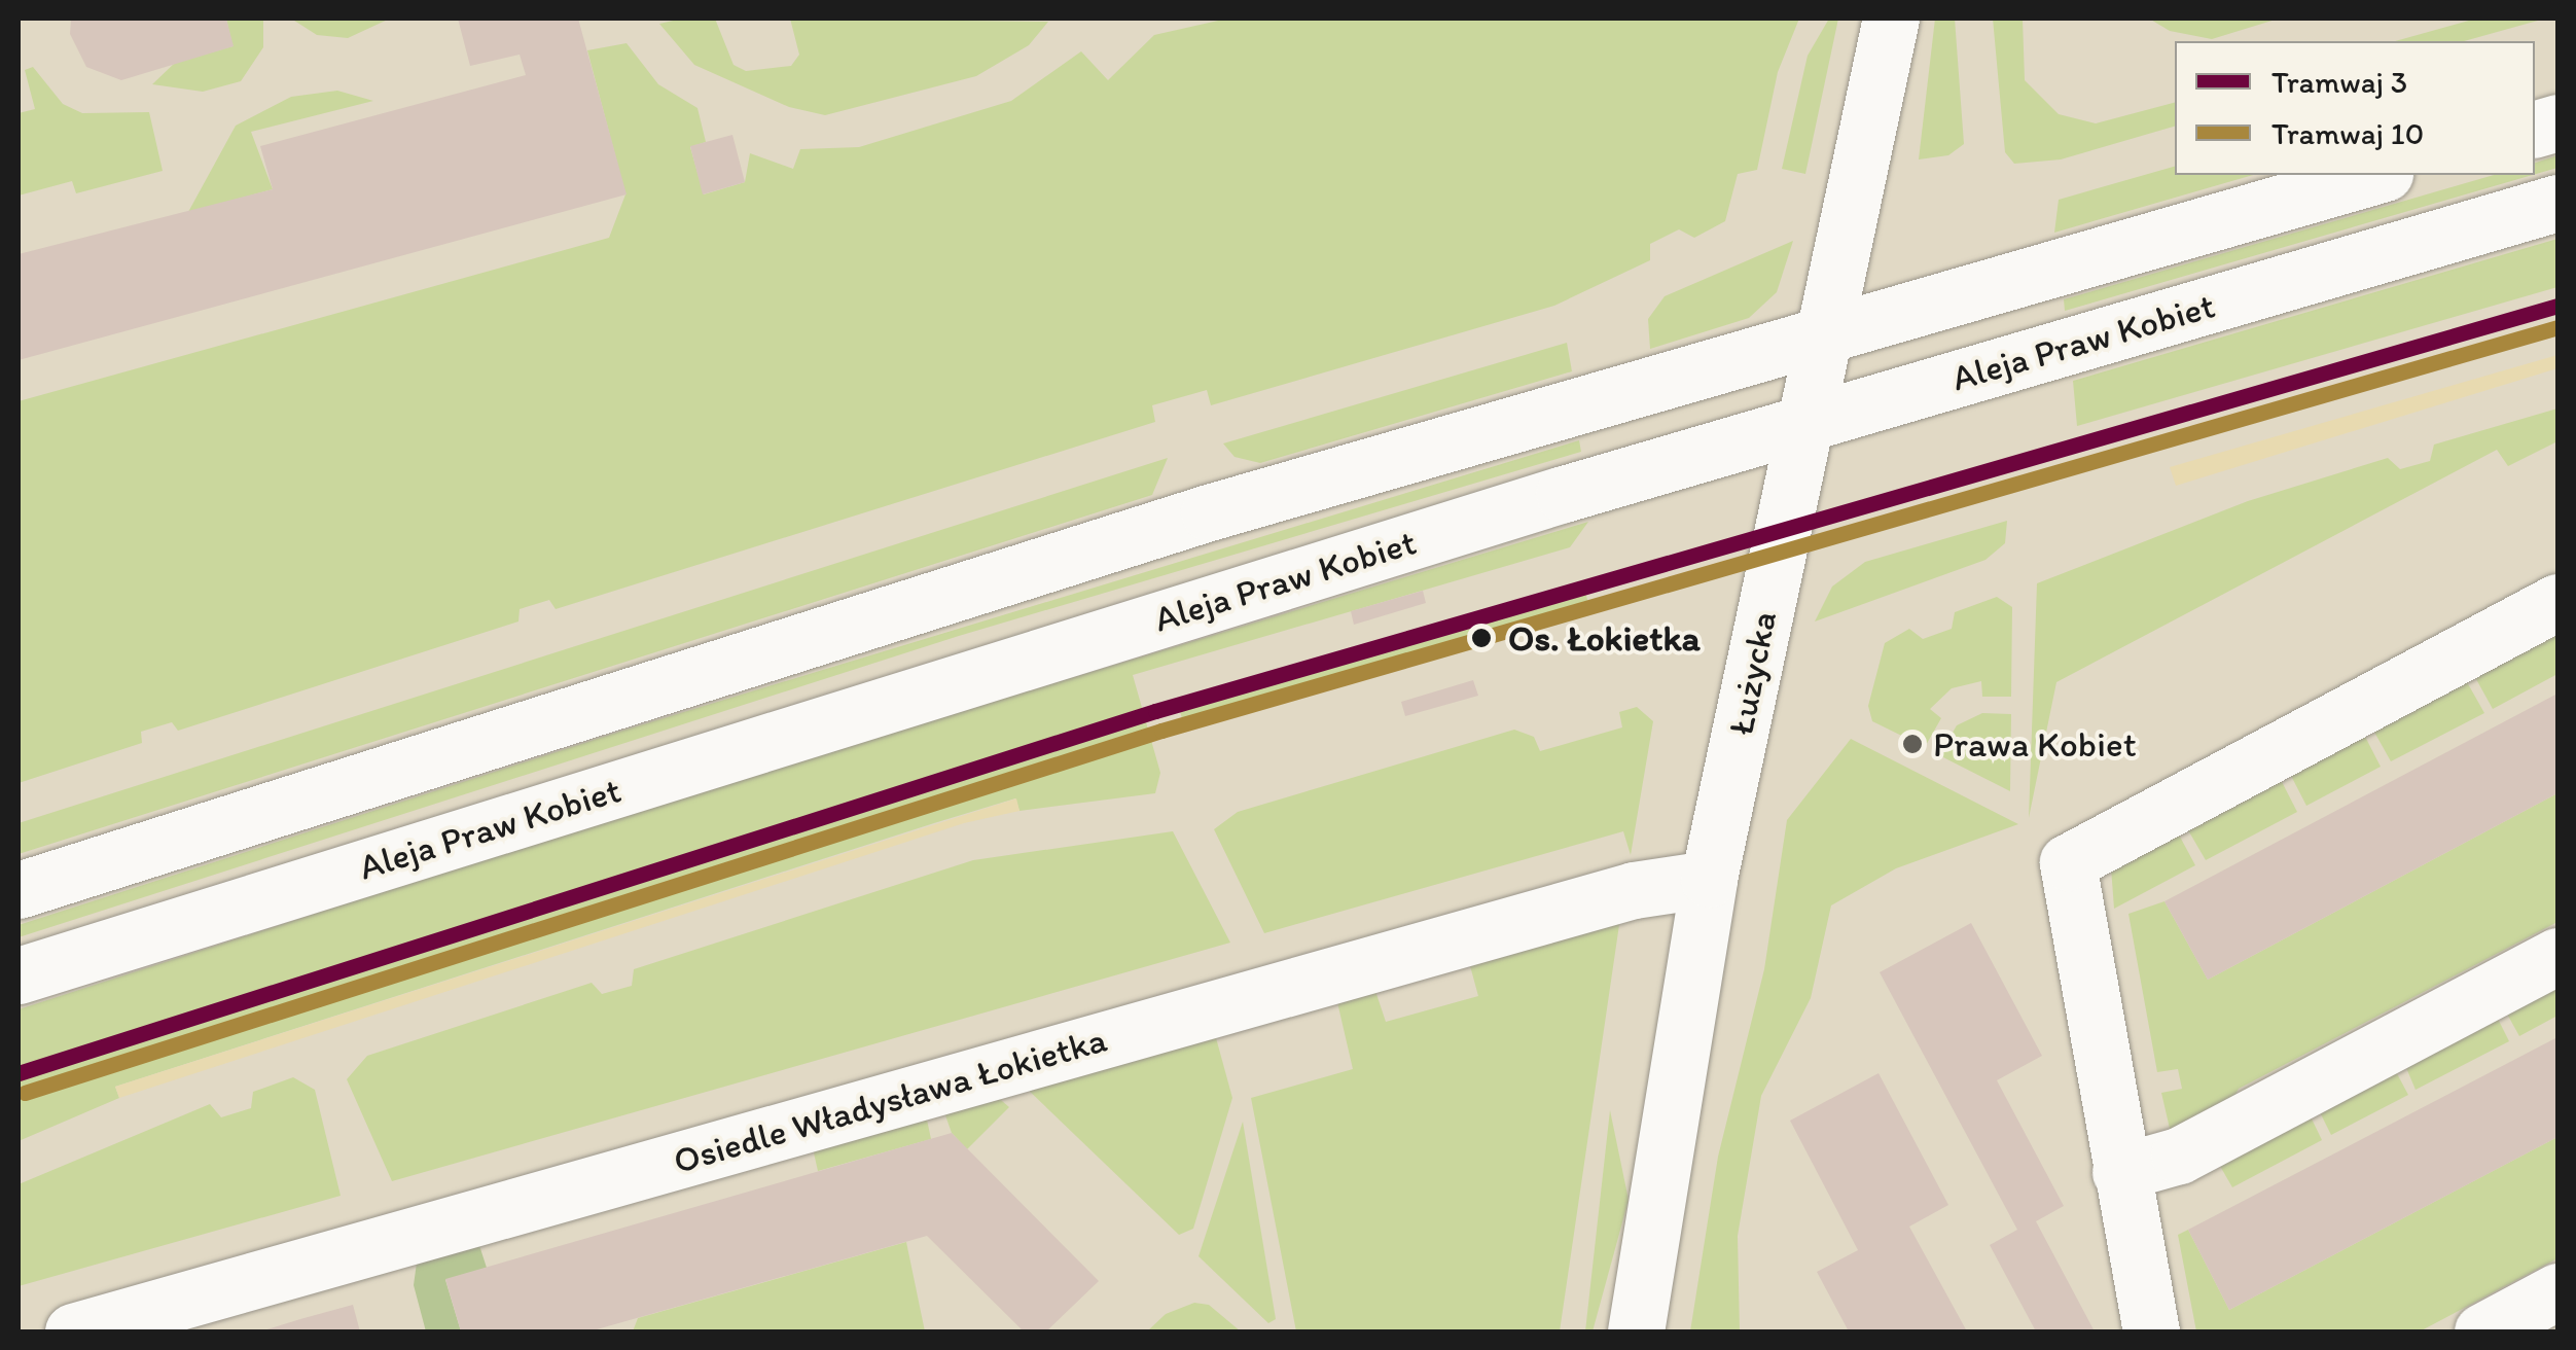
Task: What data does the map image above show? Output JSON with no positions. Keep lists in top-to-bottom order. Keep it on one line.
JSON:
{"streets":{"street":["Aleja Praw Kobiet","Łużycka","Osiedle Władysława Łokietka"]},"crossings":[["Aleja Praw Kobiet","Łużycka"],["Łużycka","Osiedle Władysława Łokietka"]],"places":["Os. Łokietka","Prawa Kobiet"],"lines":["tram line 3","tram line 10"],"legend":["Tramwaj 3","Tramwaj 10"]}
